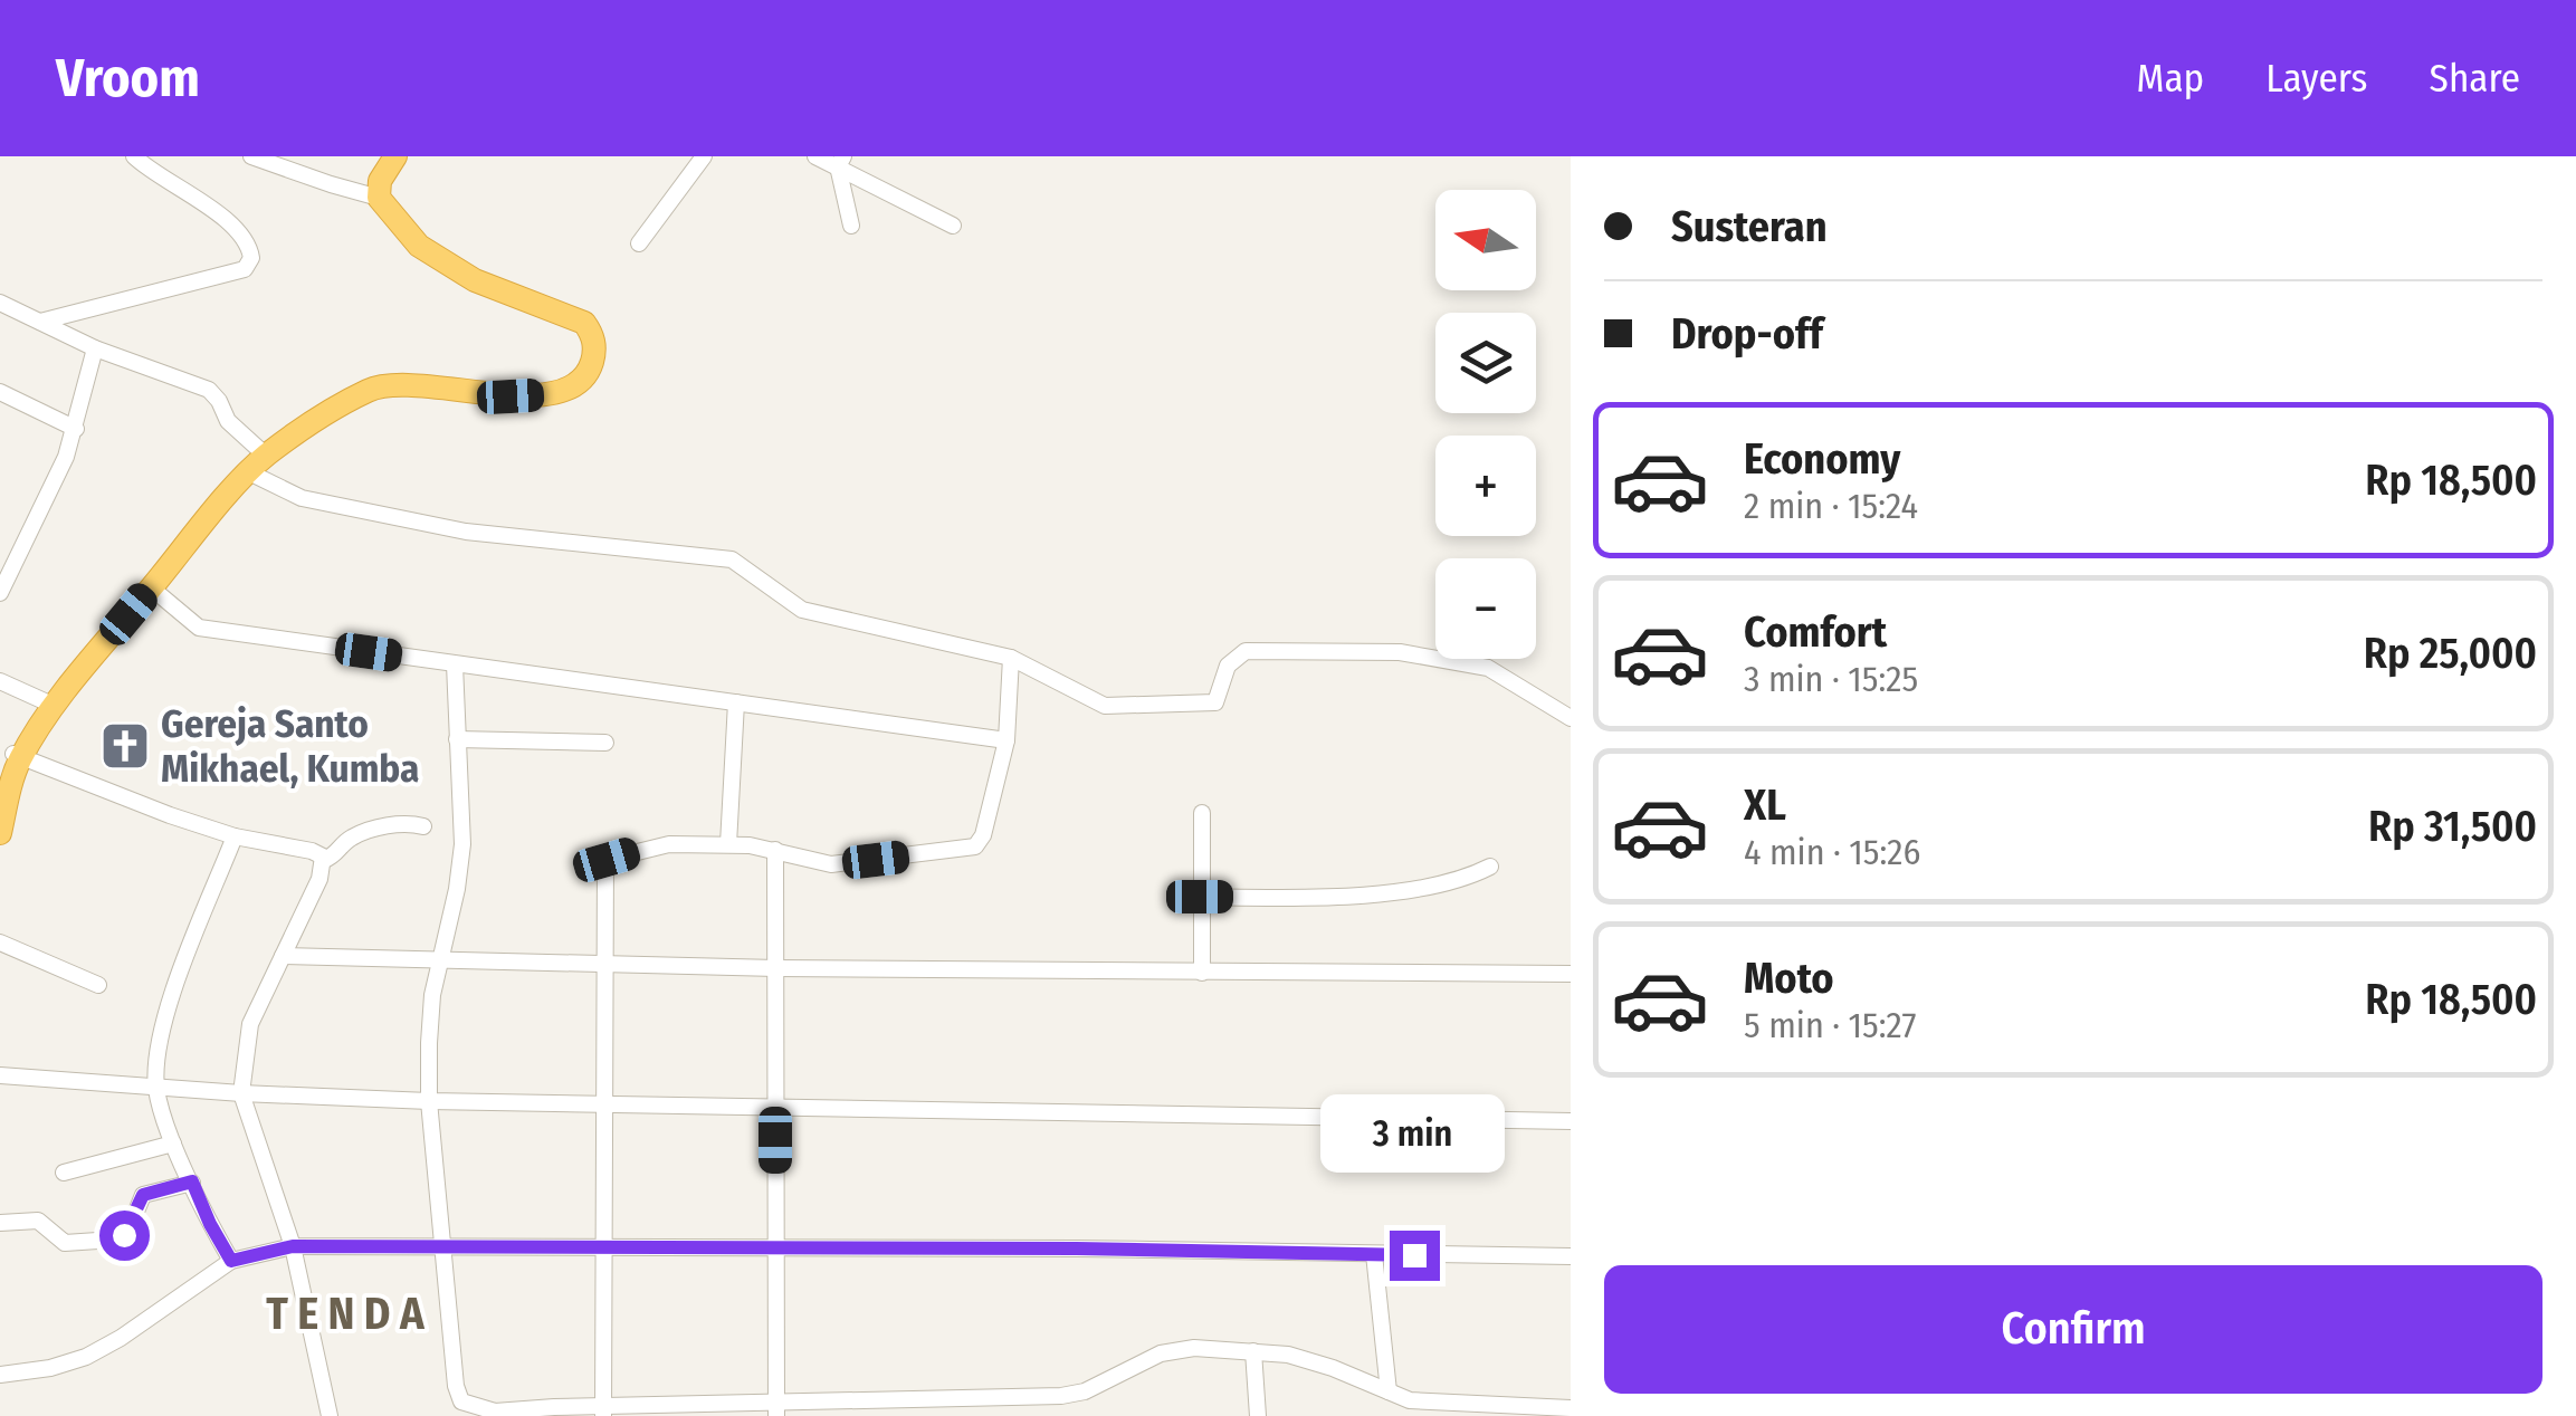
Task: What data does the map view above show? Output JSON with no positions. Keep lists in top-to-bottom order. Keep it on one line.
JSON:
{"districts":["T E N D A"],"places":{"church":["Gereja Santo Mikhael, Kumba"]},"north":"left","page":{"header":"Vroom","nav":["Map","Layers","Share"],"banner":["Susteran","Drop-off"],"map_buttons":["+","−"],"list":[{"name":"Economy","note":"2 min · 15:24","value":"Rp 18,500"},{"name":"Comfort","note":"3 min · 15:25","value":"Rp 25,000"},{"name":"XL","note":"4 min · 15:26","value":"Rp 31,500"},{"name":"Moto","note":"5 min · 15:27","value":"Rp 18,500"}],"bubble":"3 min","buttons":"Confirm"}}
